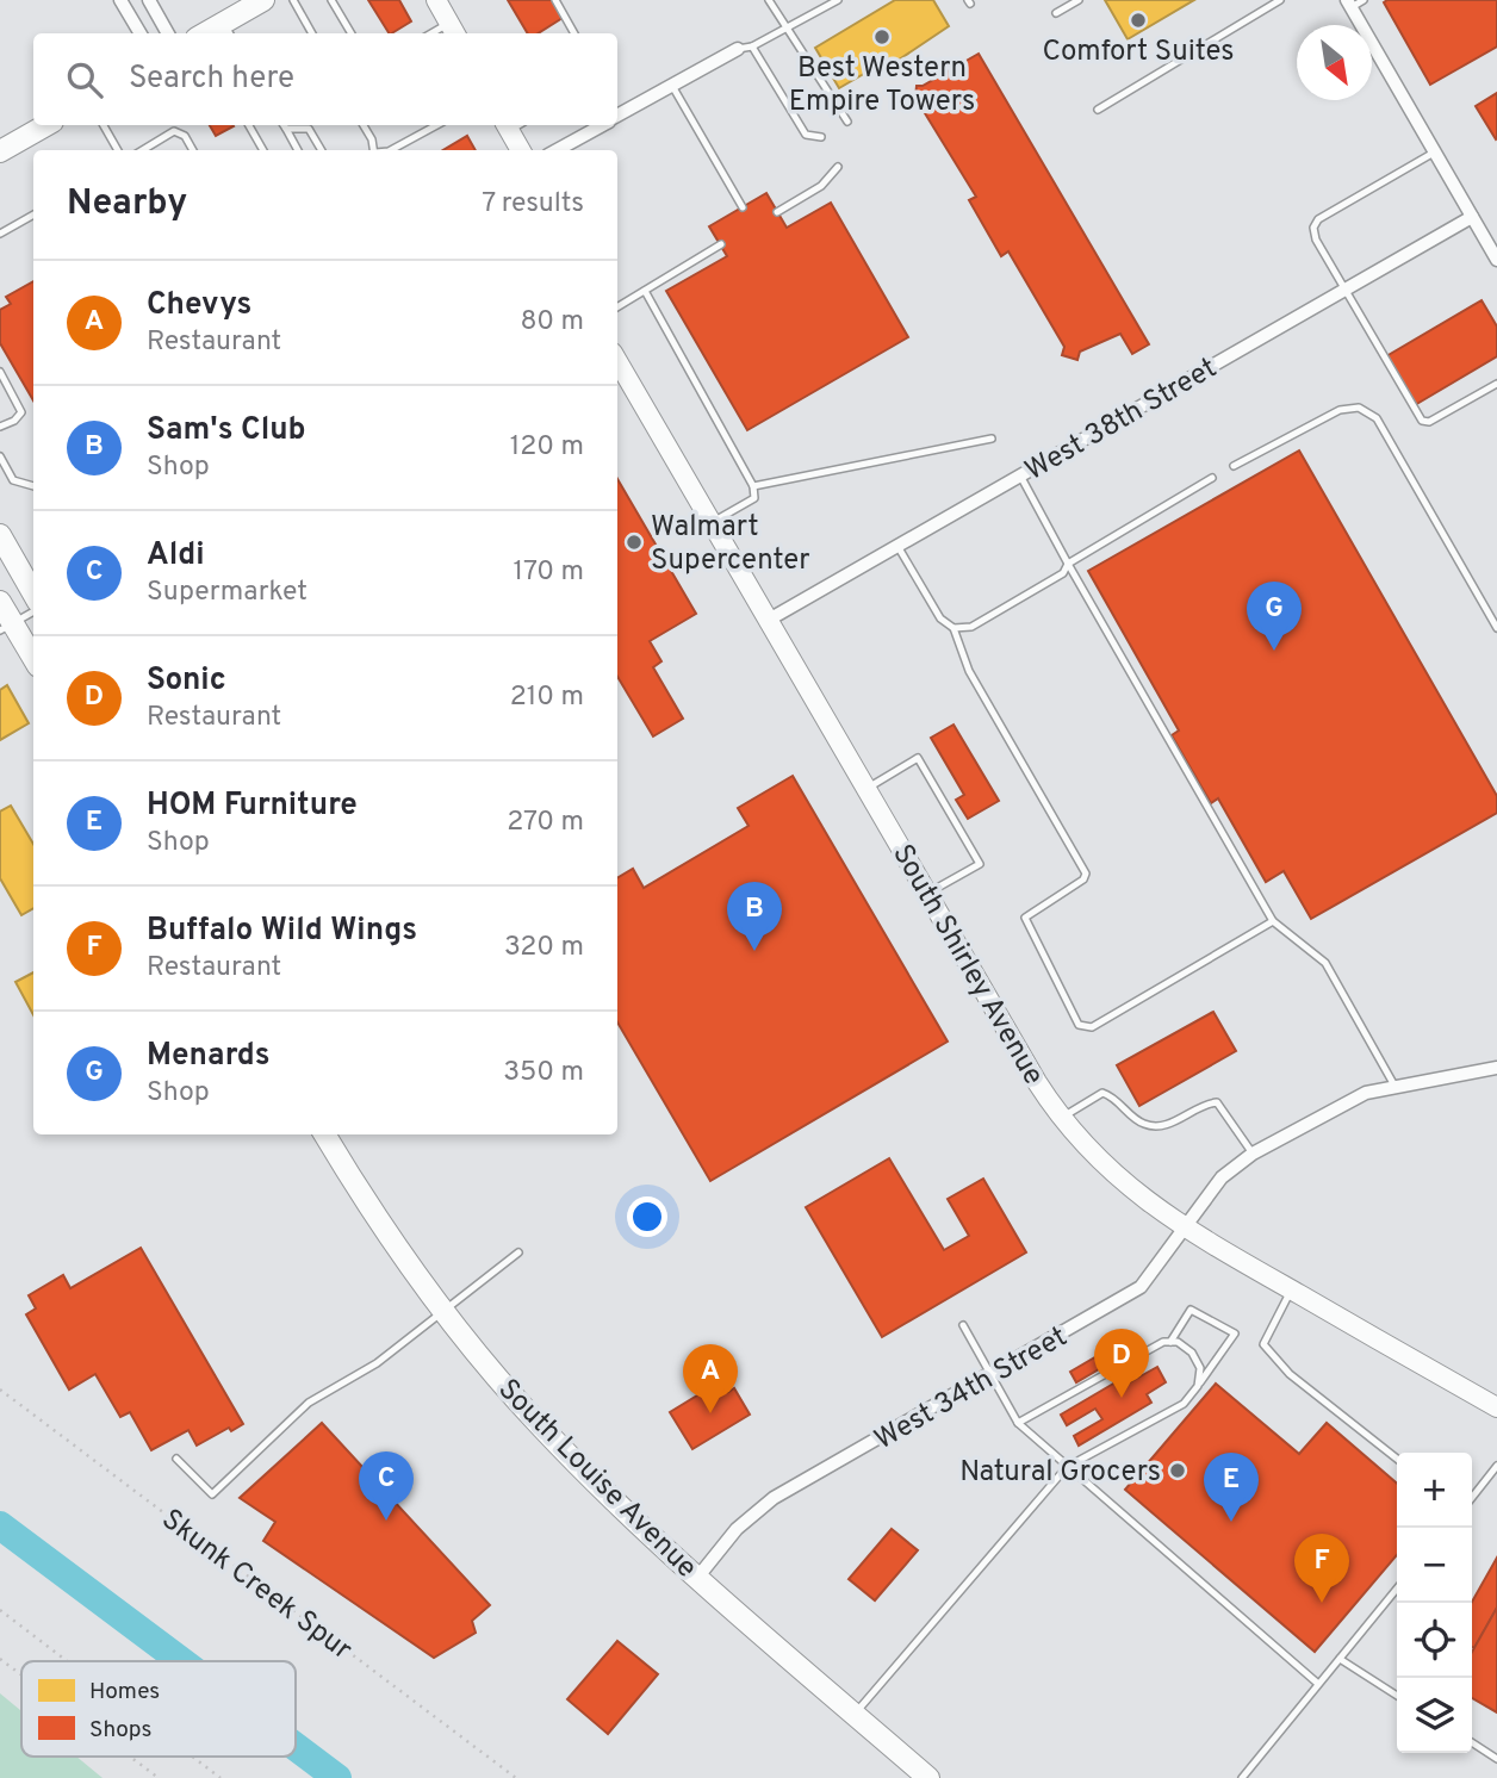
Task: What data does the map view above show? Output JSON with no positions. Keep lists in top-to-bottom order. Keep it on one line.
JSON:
{"streets":{"main road":["South Louise Avenue"],"street":["West 38th Street","South Shirley Avenue","West 34th Street"],"path":["Skunk Creek Spur"]},"crossings":[["West 38th Street","South Shirley Avenue"],["South Shirley Avenue","West 34th Street"],["West 34th Street","South Louise Avenue"]],"places":["Comfort Suites","Best Western Empire Towers","Walmart Supercenter","Natural Grocers"],"legend":["Homes","Shops"],"north":"bottom right","page":{"search":"Search here","heading":["Nearby","7 results"],"list":[{"mark":"A","name":"Chevys","note":"Restaurant","value":"80 m"},{"mark":"B","name":"Sam's Club","note":"Shop","value":"120 m"},{"mark":"C","name":"Aldi","note":"Supermarket","value":"170 m"},{"mark":"D","name":"Sonic","note":"Restaurant","value":"210 m"},{"mark":"E","name":"HOM Furniture","note":"Shop","value":"270 m"},{"mark":"F","name":"Buffalo Wild Wings","note":"Restaurant","value":"320 m"},{"mark":"G","name":"Menards","note":"Shop","value":"350 m"}],"pins":["G","B","D","A","C","E","F"],"map_buttons":["+","−"]}}
